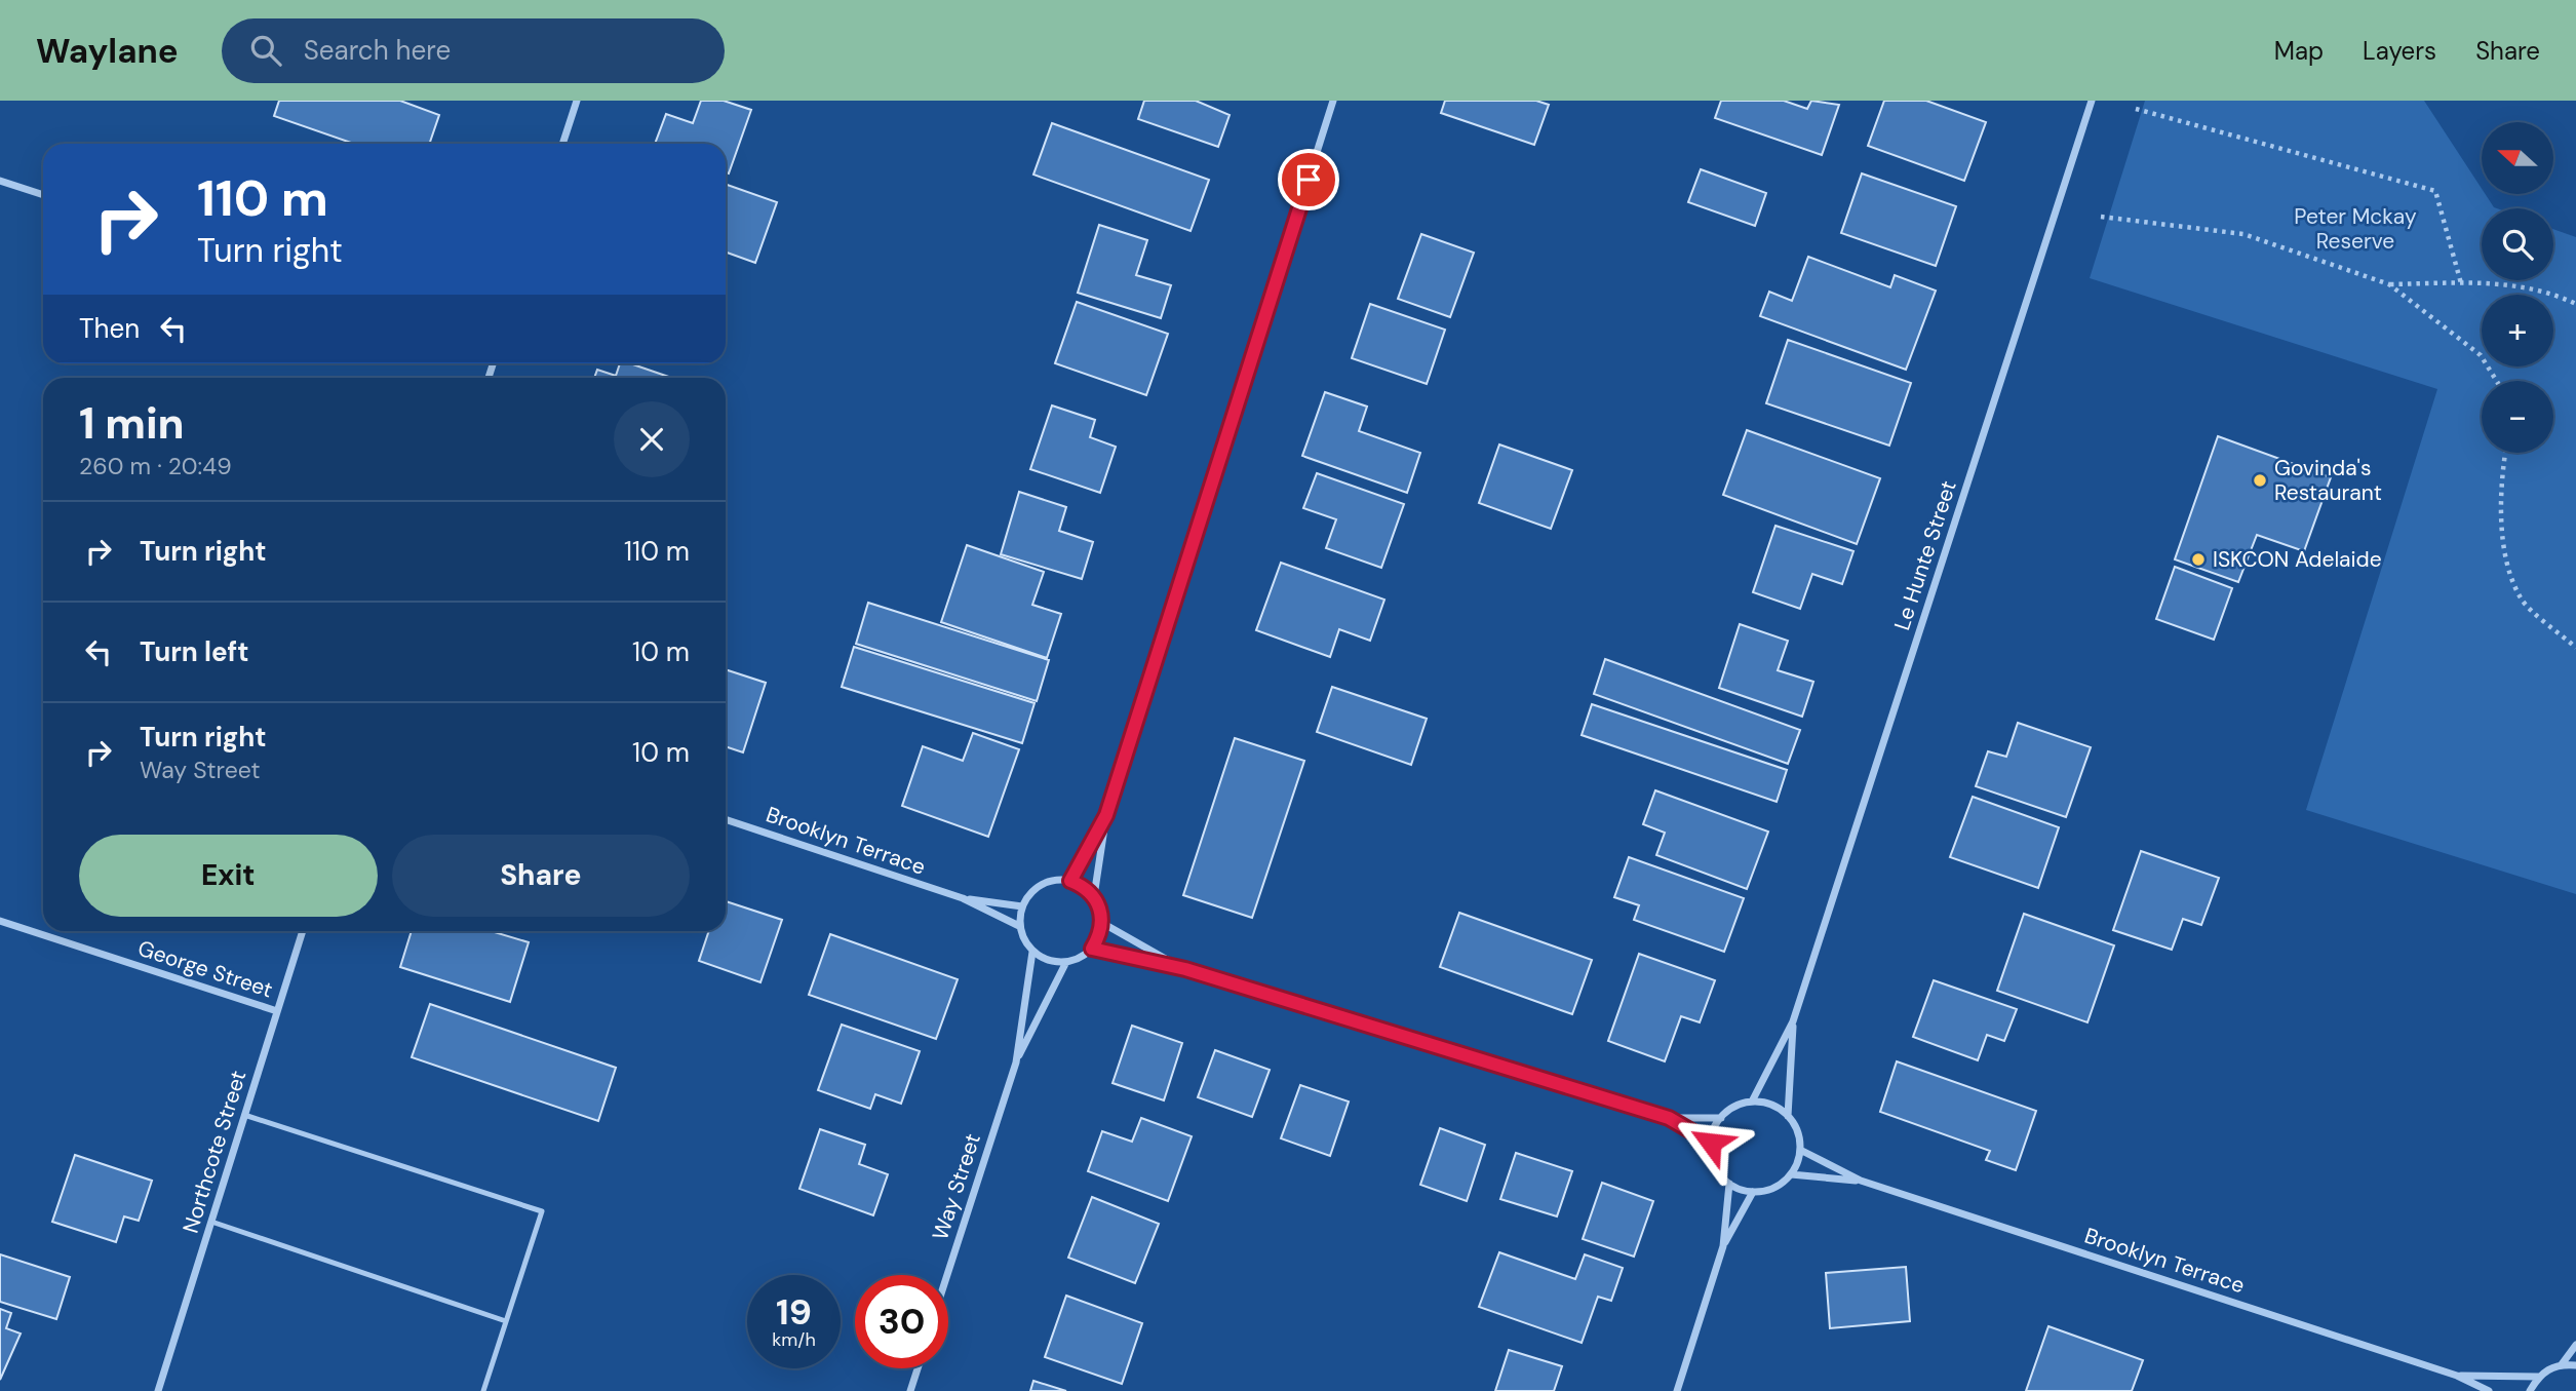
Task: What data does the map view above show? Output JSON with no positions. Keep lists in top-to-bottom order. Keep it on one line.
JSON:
{"streets":{"street":["Le Hunte Street","Brooklyn Terrace","George Street","Northcote Street","Way Street"]},"crossings":[["Le Hunte Street","Brooklyn Terrace"],["Brooklyn Terrace","Way Street"],["George Street","Northcote Street"]],"parks":["Peter Mckay Reserve"],"places":["Govinda's Restaurant","ISKCON Adelaide"],"north":"left","page":{"header":"Waylane","search":"Search here","nav":["Map","Layers","Share"],"map_buttons":["+","−"],"turn":["110 m","Turn right"],"then":"Then","heading":["1 min","260 m · 20:49"],"list":[{"name":"Turn right","value":"110 m"},{"name":"Turn left","value":"10 m"},{"name":"Turn right","note":"Way Street","value":"10 m"}],"buttons":["Exit","Share"],"speed":"19 km/h","limit":"30"}}
